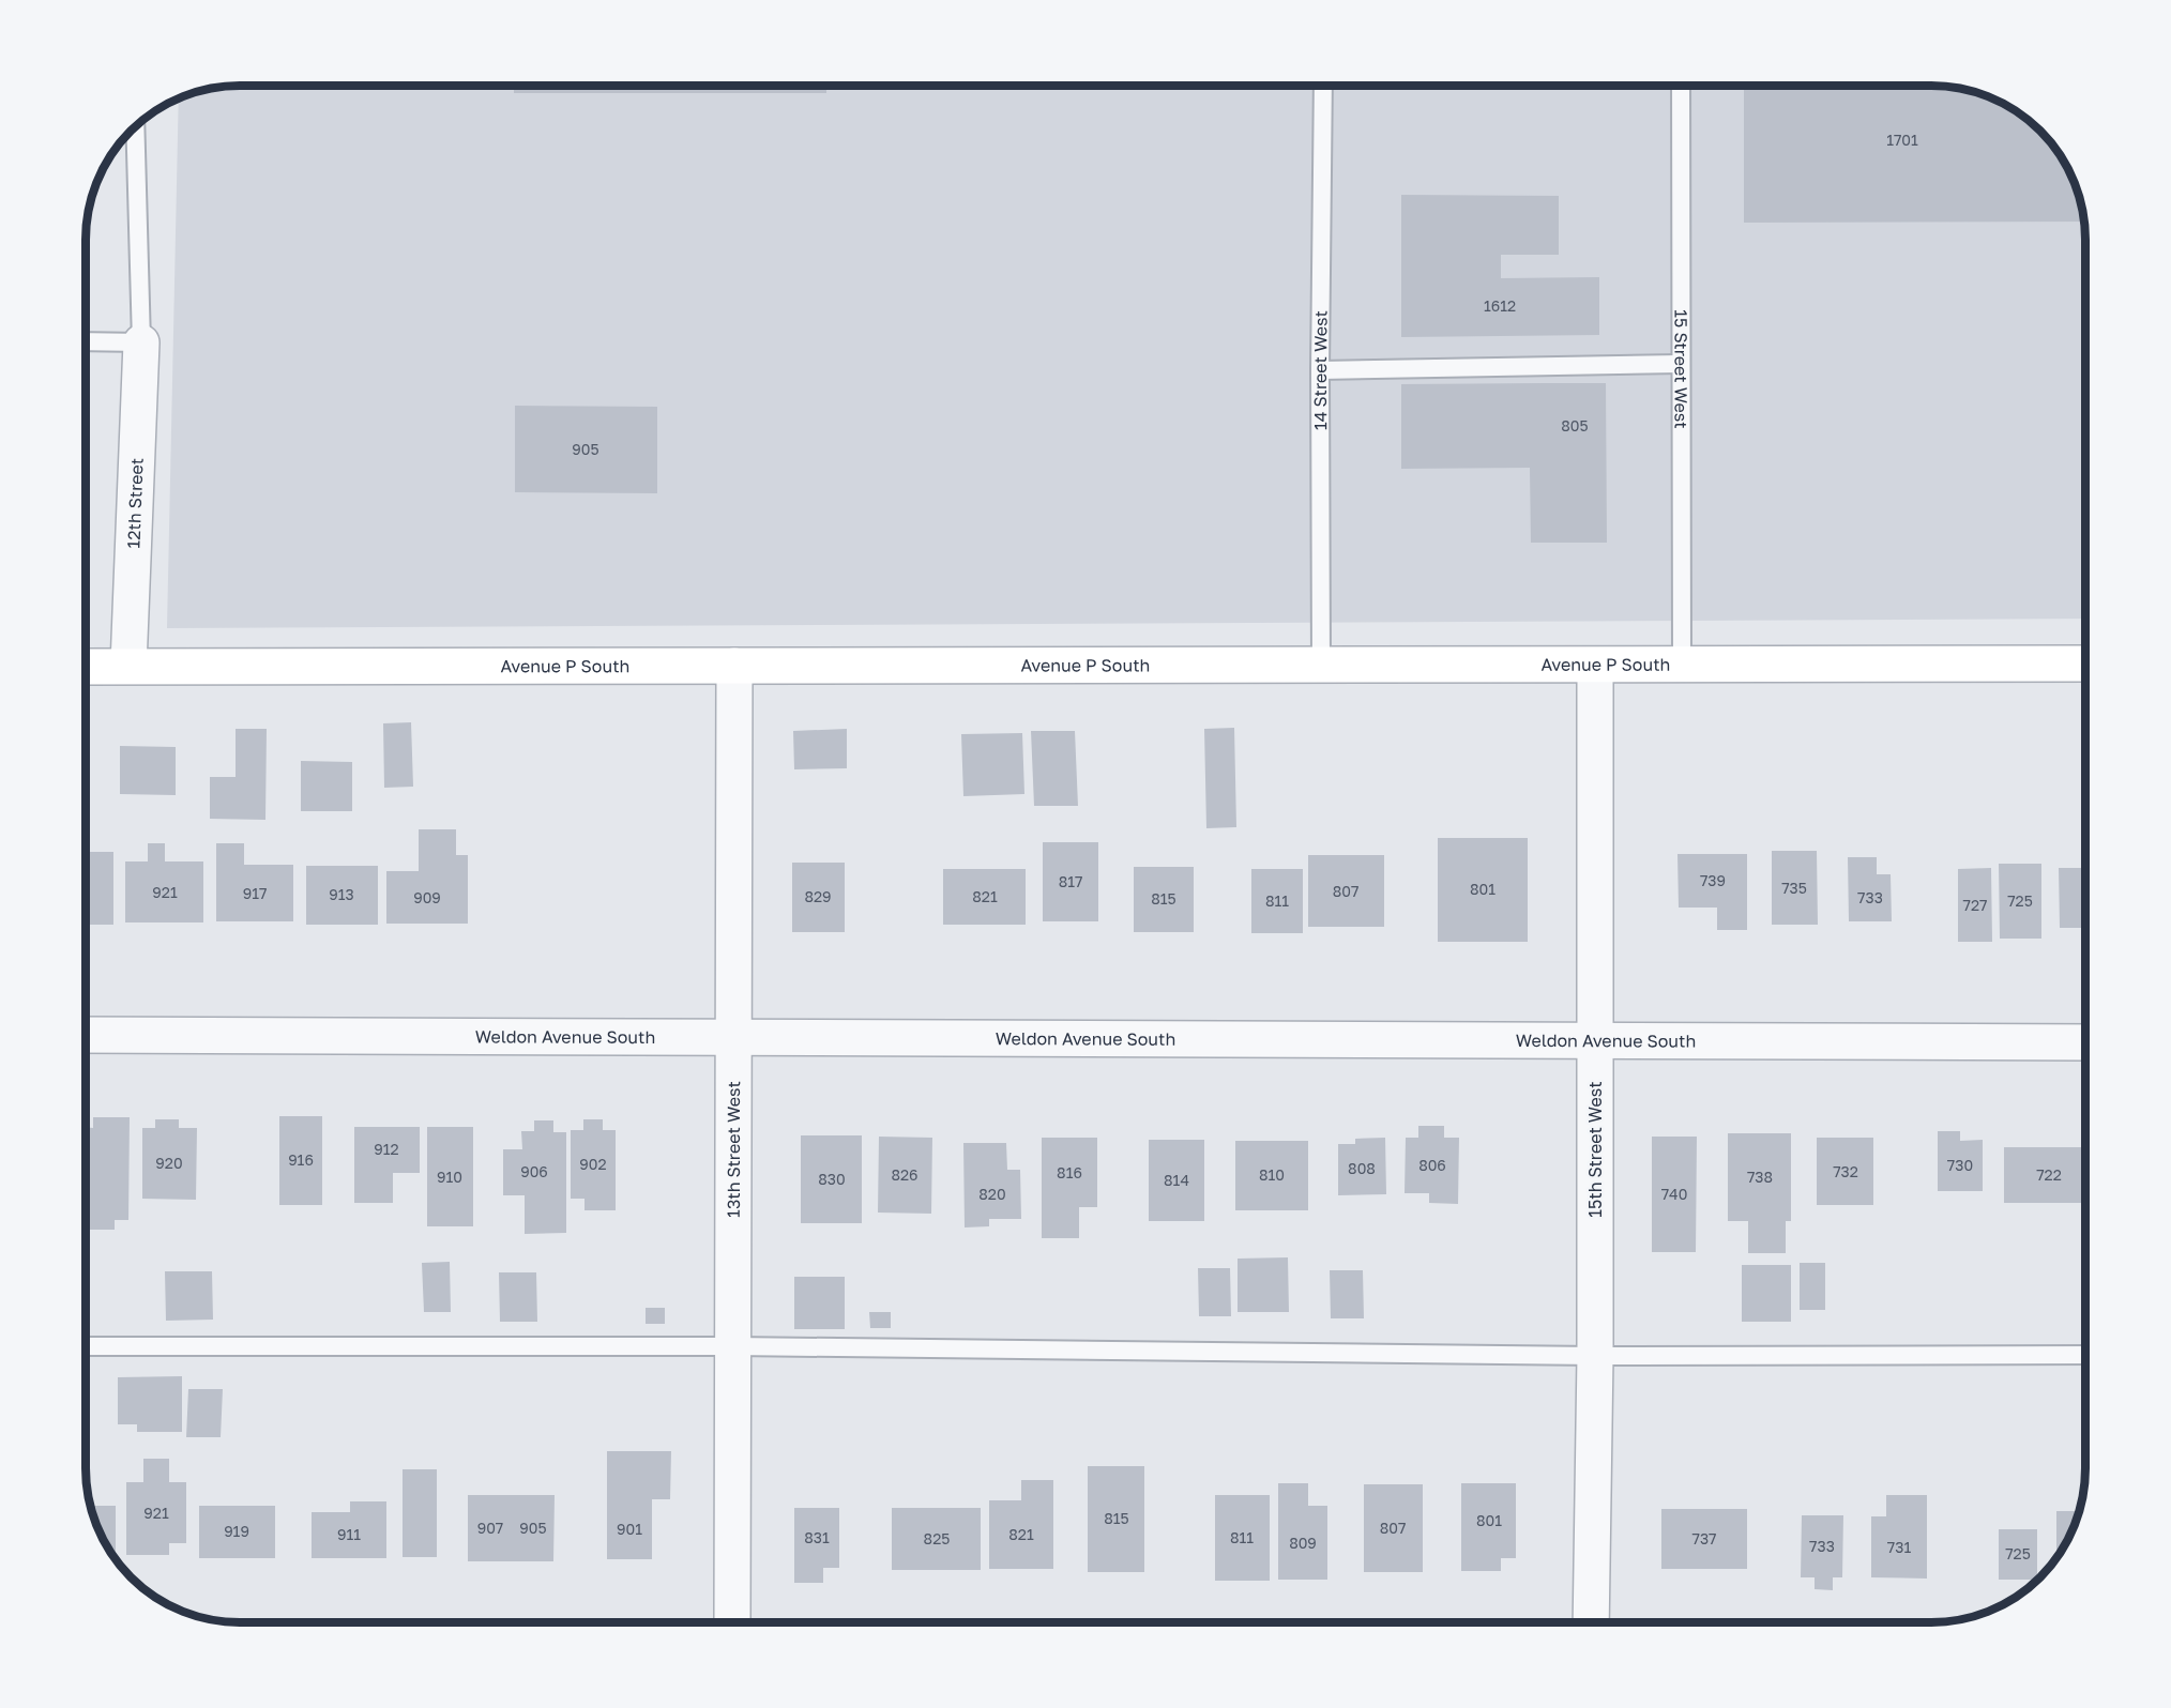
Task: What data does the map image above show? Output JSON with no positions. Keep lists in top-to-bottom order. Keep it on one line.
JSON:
{"streets":{"main road":["Avenue P South"],"street":["12th Street","Weldon Avenue South","15th Street West","13th Street West"],"lane":["14 Street West","15 Street West"]},"crossings":[["14 Street West","Avenue P South"],["15 Street West","Avenue P South"],["12th Street","Avenue P South"],["Avenue P South","15th Street West"],["Avenue P South","13th Street West"],["Weldon Avenue South","15th Street West"],["Weldon Avenue South","13th Street West"]],"house_numbers":["1701","1612","805","905","739","817","735","801","807","921","917","913","829","821","909","733","815","811","725","727","912","916","920","902","806","730","808","906","732","816","826","810","722","910","738","830","814","820","740","921","815","801","907","905","807","901","919","911","821","831","811","825","737","809","733","731","725"]}
